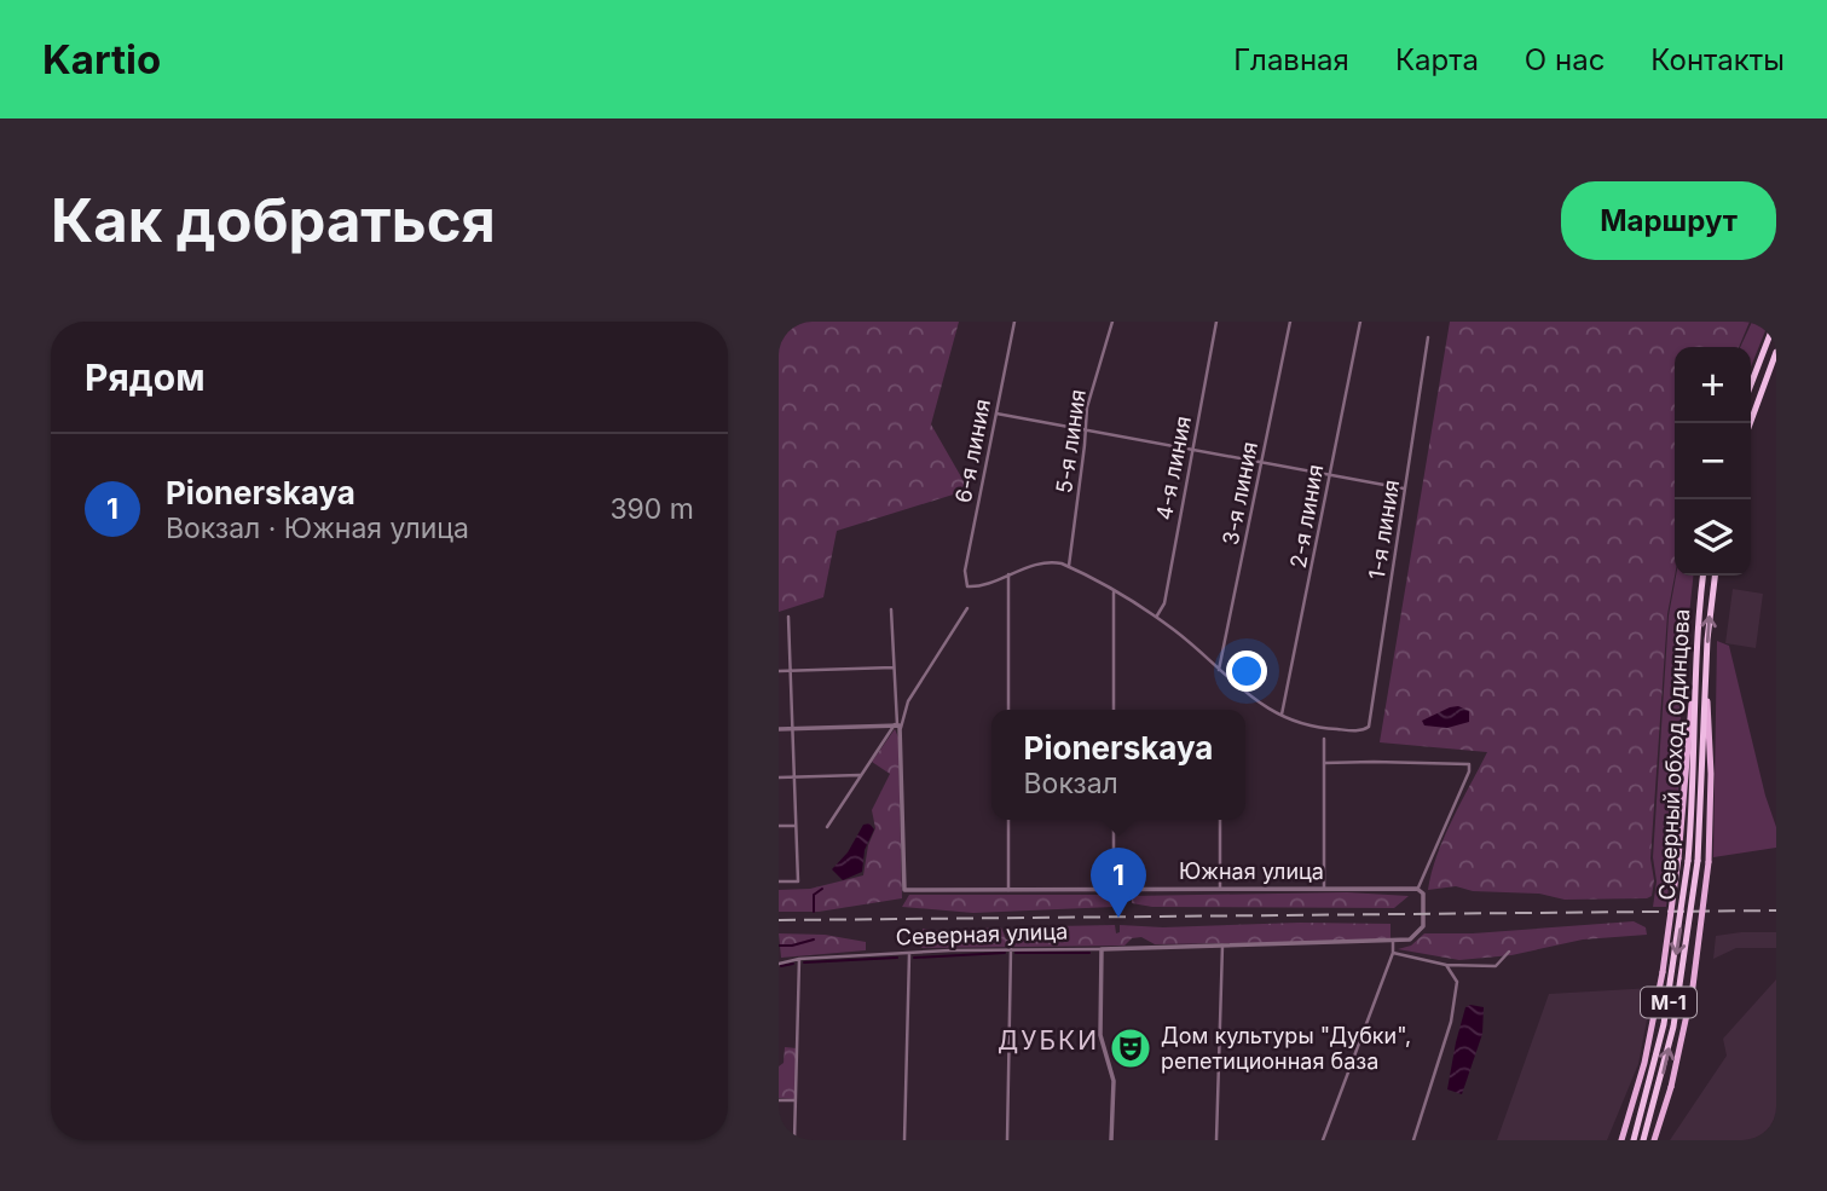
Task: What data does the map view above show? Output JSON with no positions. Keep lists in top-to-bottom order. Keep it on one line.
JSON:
{"streets":{"highway":["Северный обход Одинцова","М-1"],"street":["5-я линия","6-я линия","4-я линия","3-я линия","2-я линия","1-я линия","Южная улица","Северная улица"]},"crossings":[["2-я линия","1-я линия"]],"districts":["ДУБКИ"],"places":{"theatre":["Дом культуры \"Дубки\", репетиционная база"]},"page":{"header":"Kartio","nav":["Главная","Карта","О нас","Контакты"],"buttons":"Маршрут","title":"Как добраться","heading":"Рядом","map_buttons":["+","−"],"list":[{"mark":"1","name":"Pionerskaya","note":"Вокзал · Южная улица","value":"390 m"}],"popup":["Pionerskaya","Вокзал"],"pins":"1"}}
